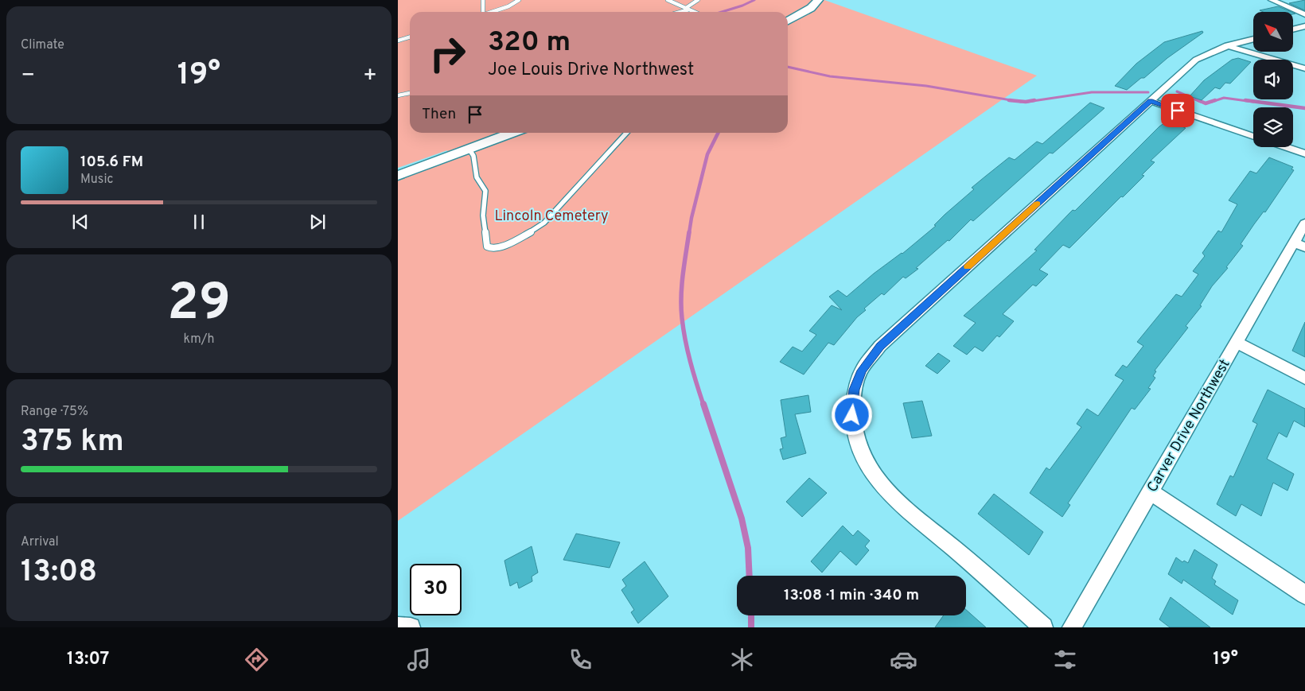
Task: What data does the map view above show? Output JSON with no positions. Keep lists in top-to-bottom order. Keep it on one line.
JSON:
{"streets":{"street":["Carver Drive Northwest"]},"parks":["Lincoln Cemetery"],"north":"top left","page":{"tile":["Climate",["29","km/h"],["Range · 75%","375 km"],["Arrival","13:08"]],"turn":["320 m","Joe Louis Drive Northwest"],"heat":["−","19°","+"],"then":"Then","song":["105.6 FM","Music"],"limit":"30","trip":"13:08 · 1 min · 340 m","tabs":["13:07","19°"]}}
